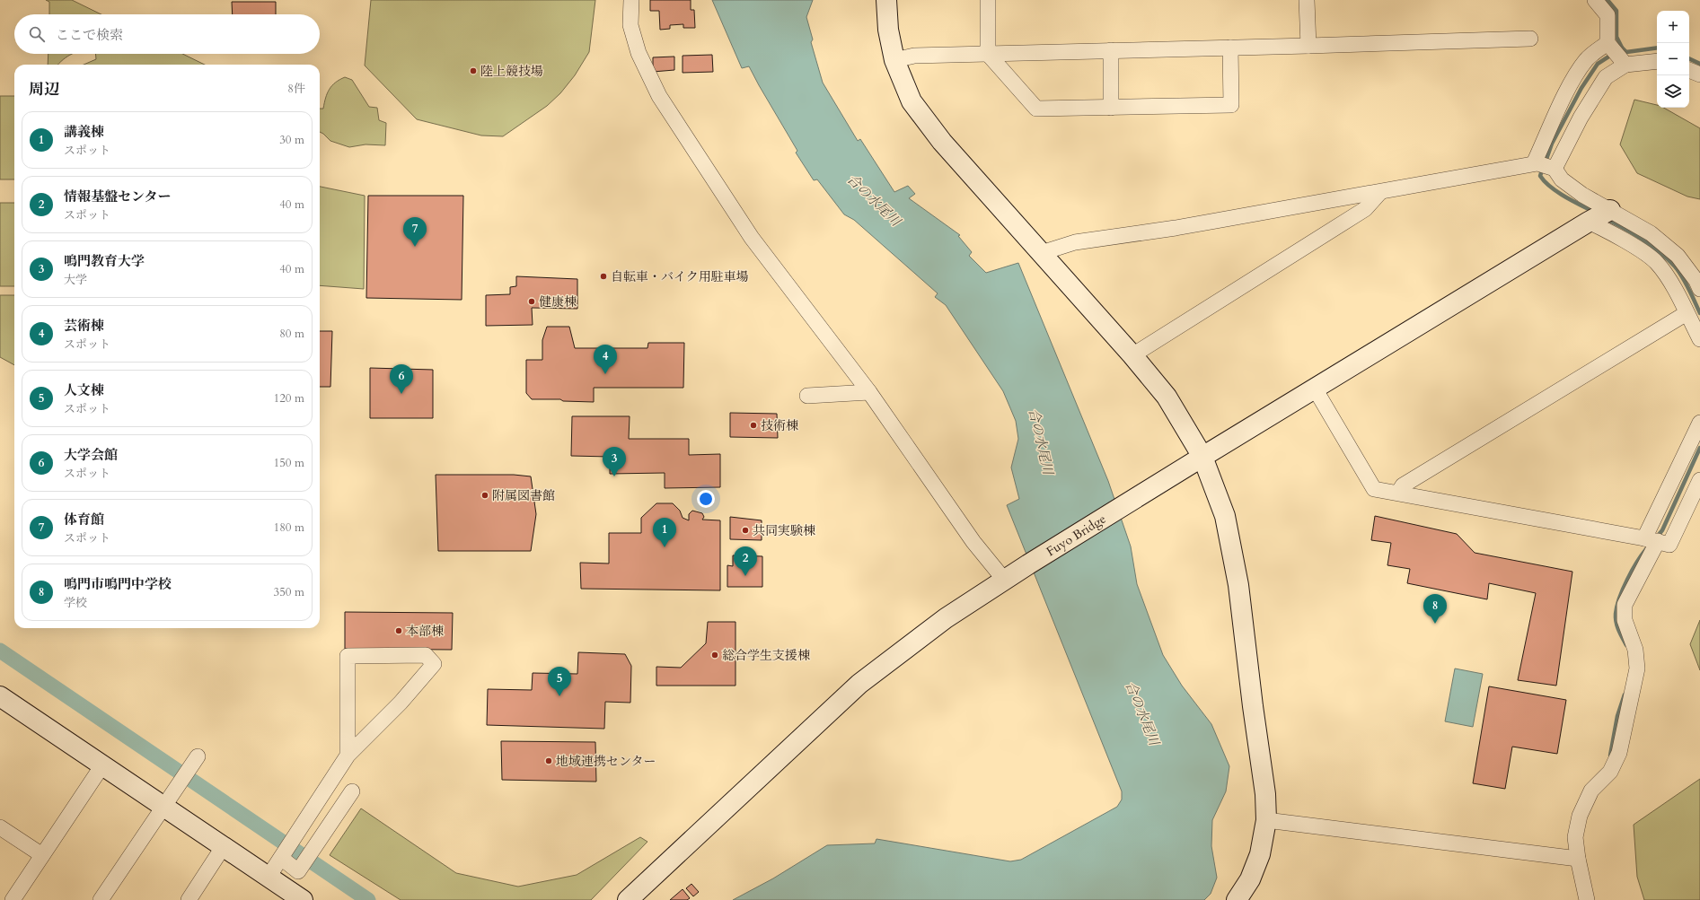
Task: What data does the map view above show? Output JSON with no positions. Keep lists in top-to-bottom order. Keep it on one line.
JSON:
{"streets":{"street":["Fuyo Bridge"]},"water":["合の水尾川"],"places":["陸上競技場","自転車・バイク用駐車場","健康棟","技術棟","附属図書館","共同実験棟","本部棟","総合学生支援棟","地域連携センター"],"page":{"map_buttons":["+","−"],"search":"ここで検索","heading":["周辺","8件"],"list":[{"mark":"1","name":"講義棟","note":"スポット","value":"30 m"},{"mark":"2","name":"情報基盤センター","note":"スポット","value":"40 m"},{"mark":"3","name":"鳴門教育大学","note":"大学","value":"40 m"},{"mark":"4","name":"芸術棟","note":"スポット","value":"80 m"},{"mark":"5","name":"人文棟","note":"スポット","value":"120 m"},{"mark":"6","name":"大学会館","note":"スポット","value":"150 m"},{"mark":"7","name":"体育館","note":"スポット","value":"180 m"},{"mark":"8","name":"鳴門市鳴門中学校","note":"学校","value":"350 m"}],"pins":["7","4","6","3","1","2","8","5"]}}
